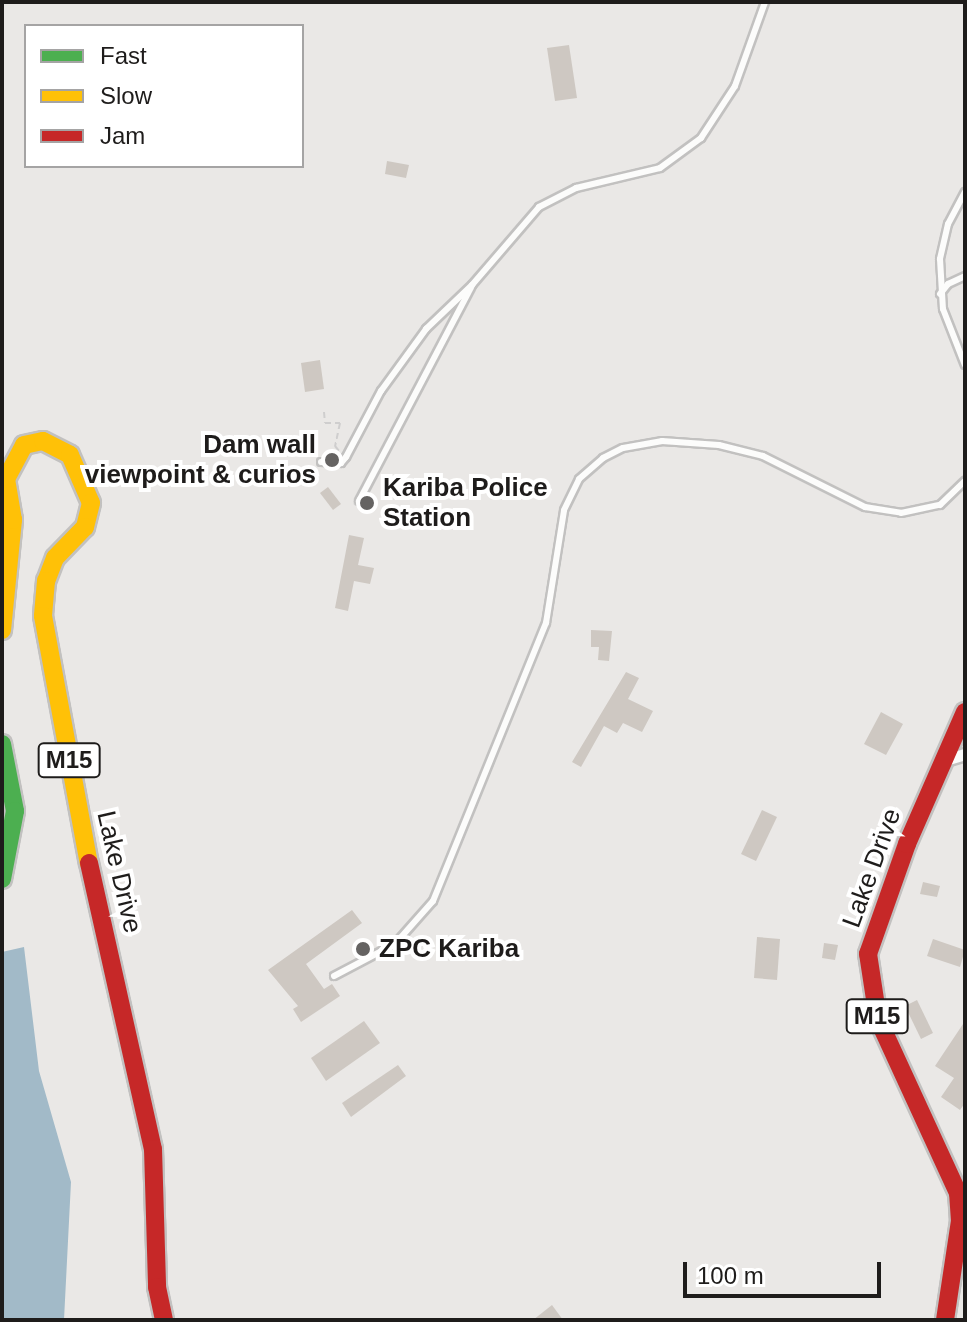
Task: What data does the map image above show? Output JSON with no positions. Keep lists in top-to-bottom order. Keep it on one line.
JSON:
{"streets":{"main road":["M15","Lake Drive"]},"places":["Dam wall viewpoint & curios","Kariba Police Station","ZPC Kariba"],"legend":["Fast","Slow","Jam"],"scale_bar":"100 m"}
